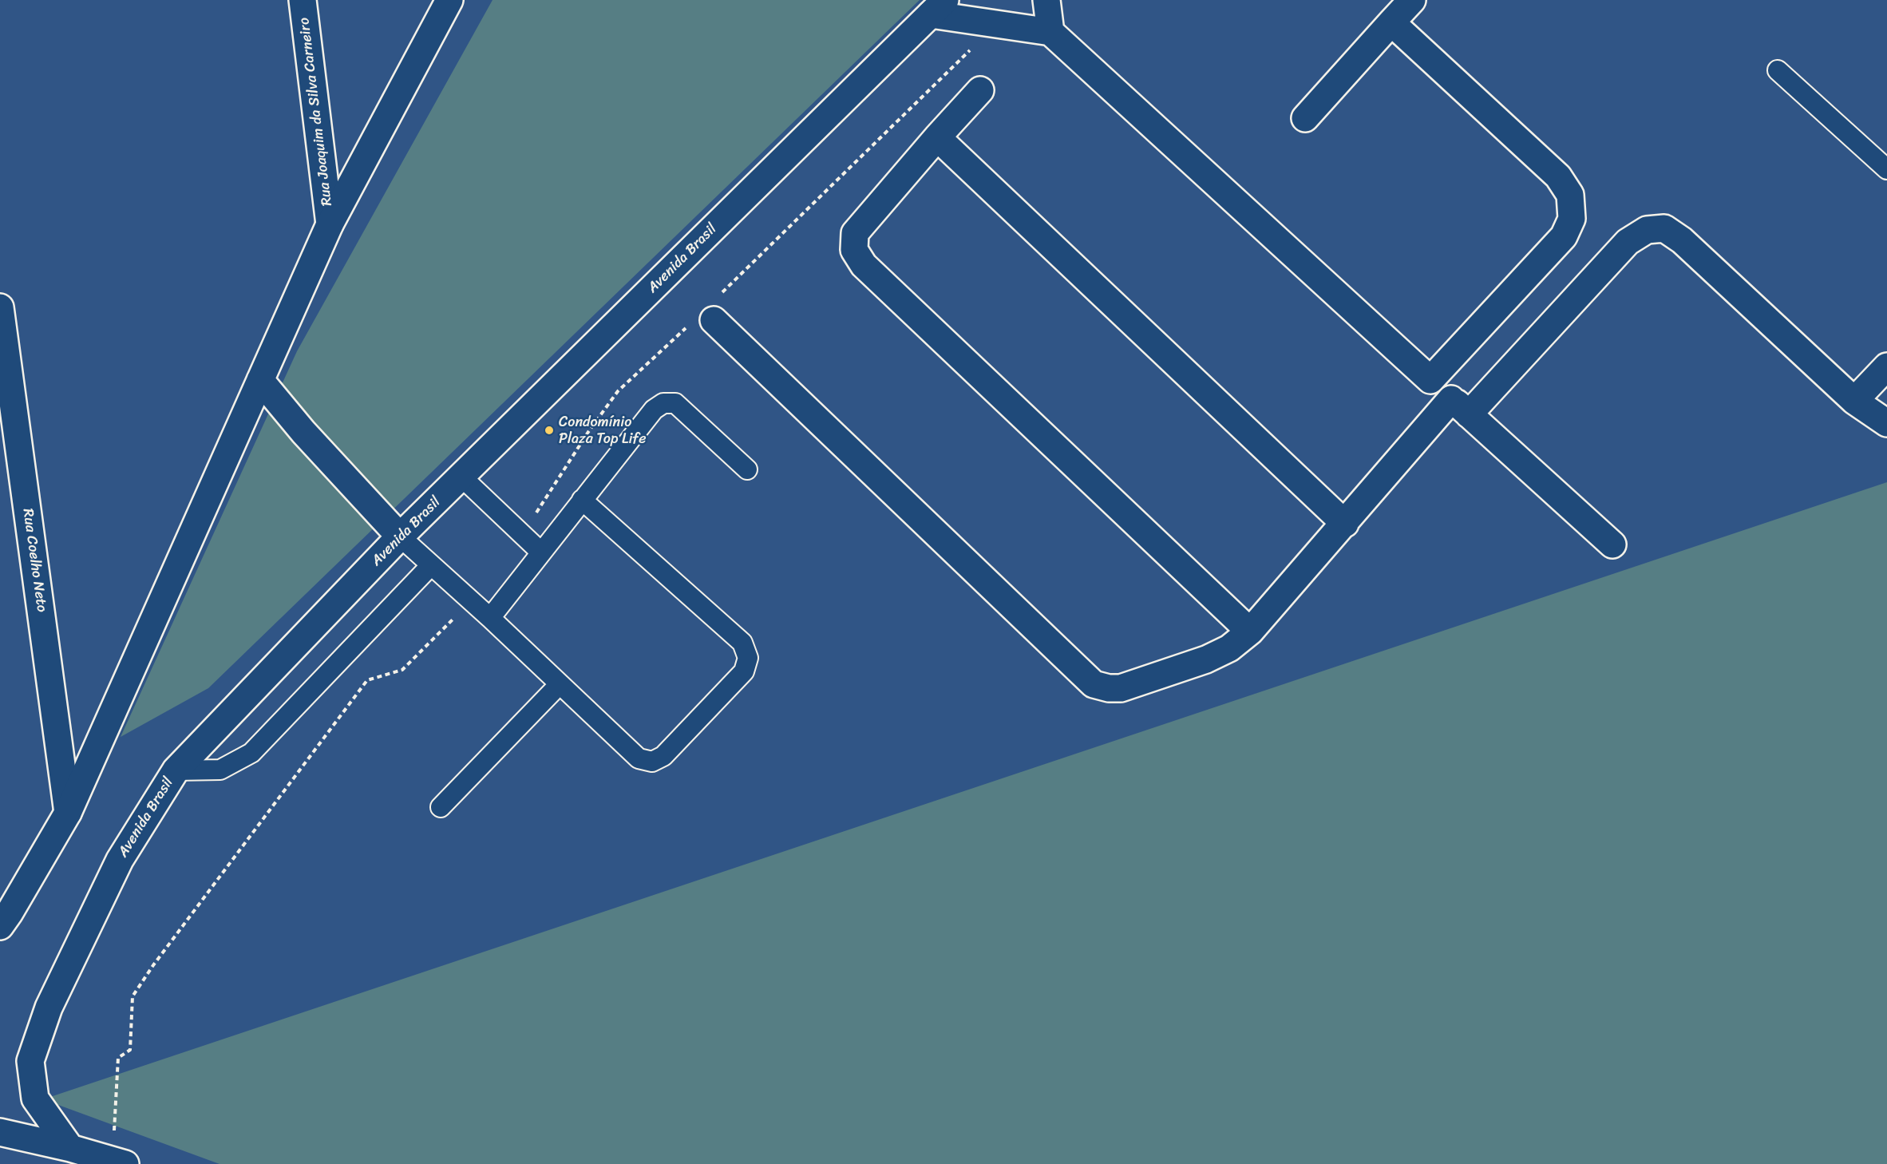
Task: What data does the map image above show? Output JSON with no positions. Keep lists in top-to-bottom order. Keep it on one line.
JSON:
{"streets":{"street":["Rua Joaquim da Silva Carneiro","Avenida Brasil","Rua Coelho Neto"]},"places":["Condomínio Plaza Top Life"]}
